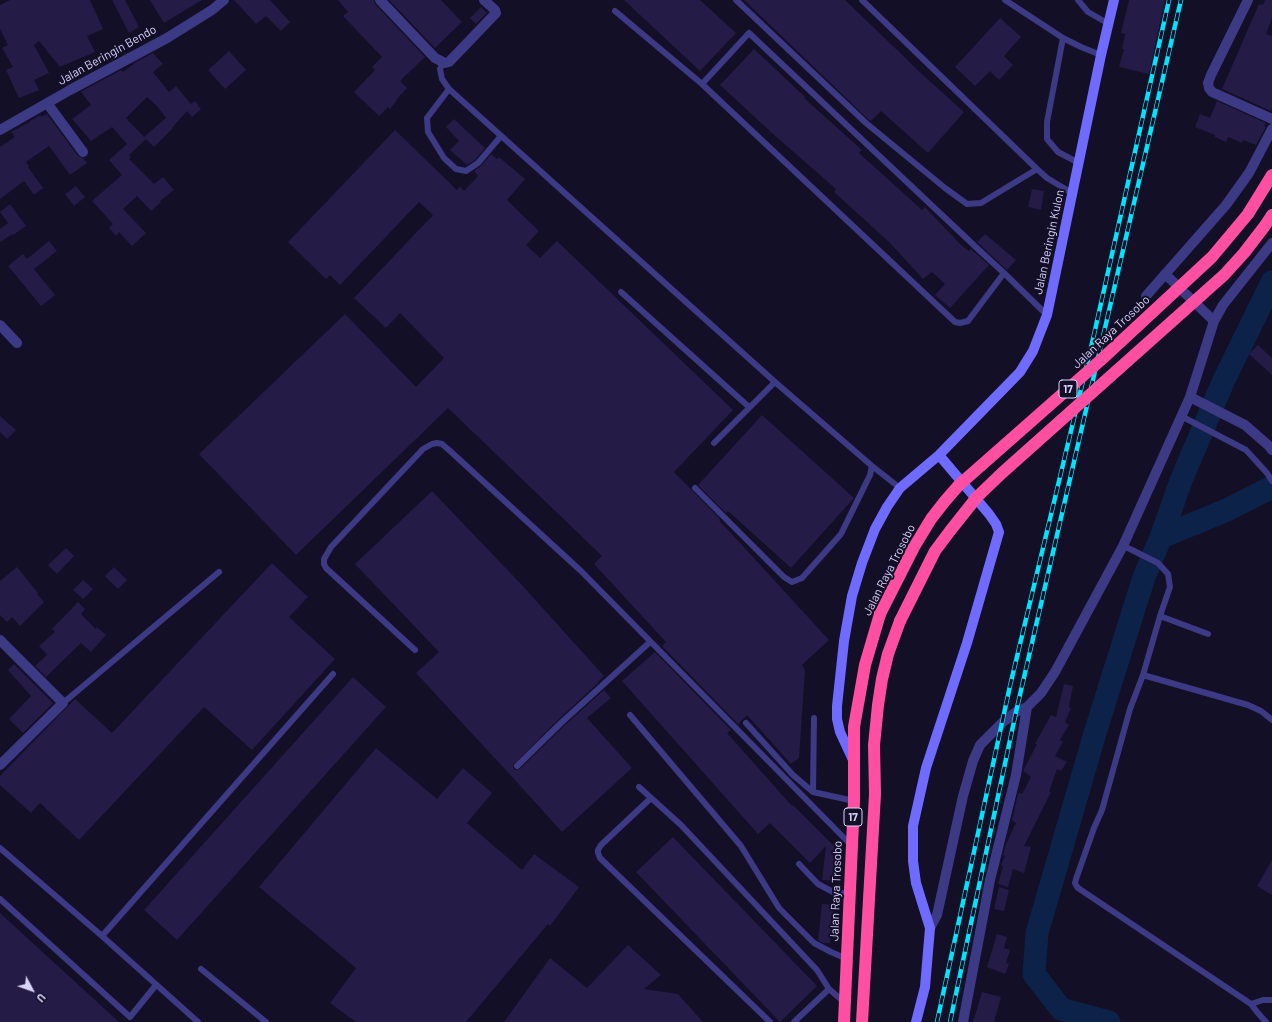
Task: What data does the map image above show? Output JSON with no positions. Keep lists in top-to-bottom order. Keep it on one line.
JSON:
{"streets":{"highway":["Jalan Raya Trosobo","17"],"street":["Jalan Beringin Bendo","Jalan Beringin Kulon"]},"crossings":[["Jalan Beringin Kulon","Jalan Raya Trosobo"]],"north":"bottom right"}
